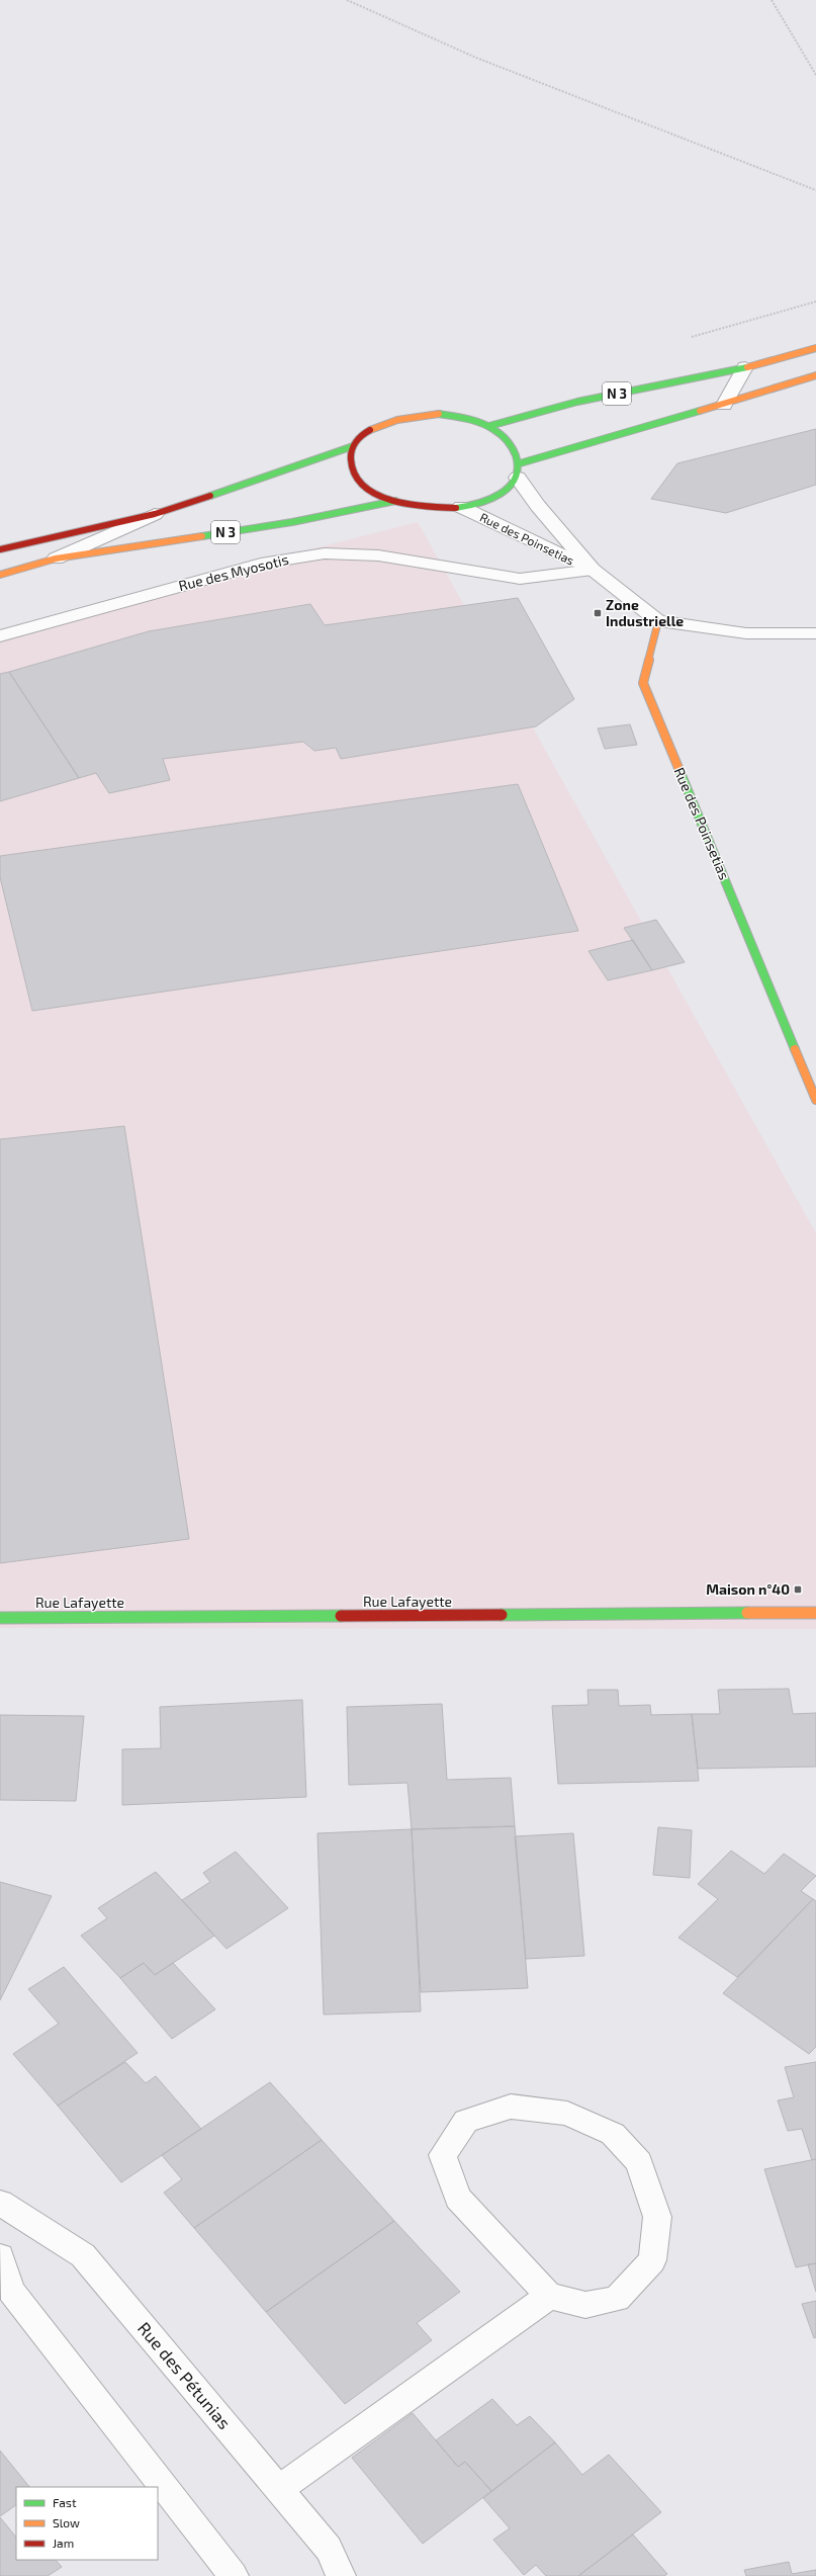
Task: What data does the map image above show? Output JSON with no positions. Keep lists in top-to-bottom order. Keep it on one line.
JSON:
{"streets":{"main road":["N 3","Rue des Poinsetias","Rue Lafayette"],"street":["Rue des Myosotis","Rue des Pétunias"]},"crossings":[["N 3","Rue des Poinsetias"],["Rue des Poinsetias","Rue des Myosotis"]],"places":{"transit":["Zone Industrielle","Maison n°40"]},"legend":["Fast","Slow","Jam"]}
